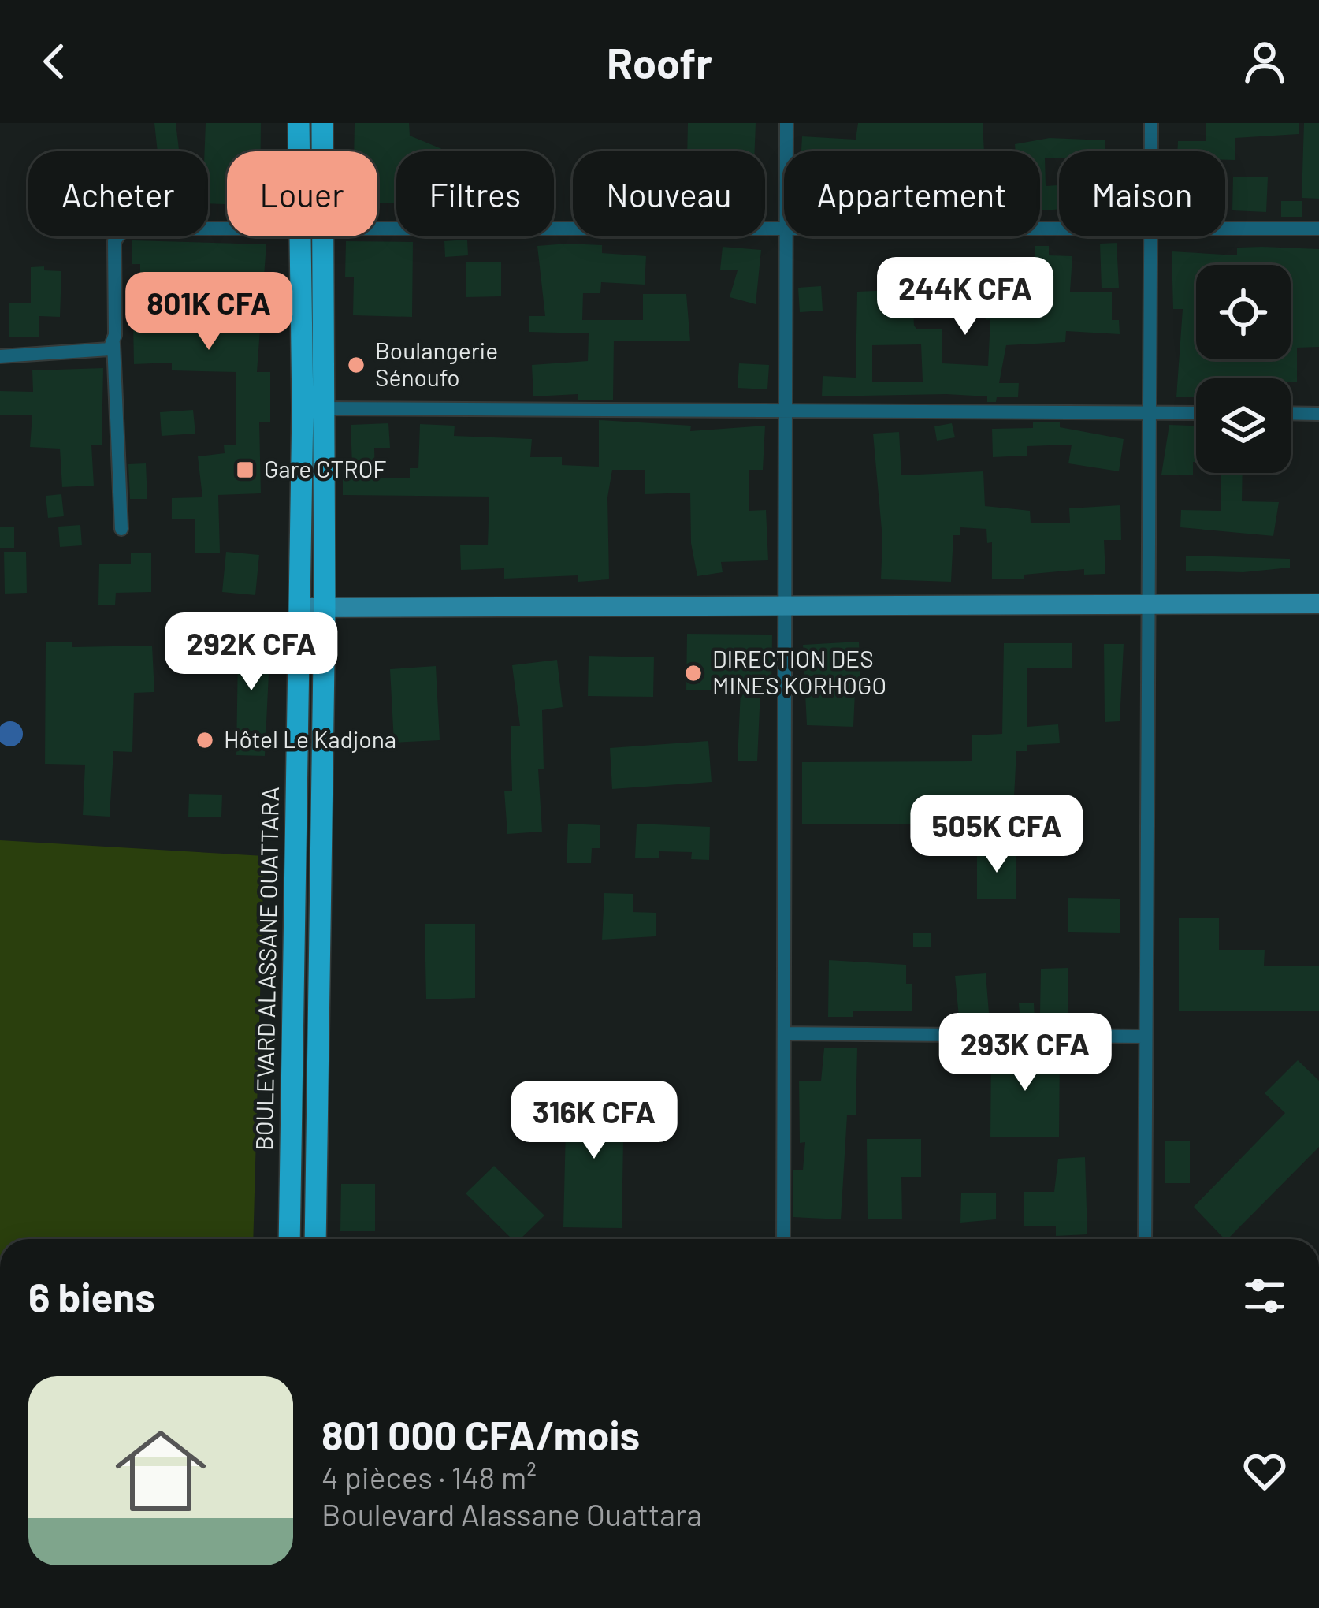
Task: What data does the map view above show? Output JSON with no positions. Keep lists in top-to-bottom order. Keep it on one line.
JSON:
{"streets":{"main road":["BOULEVARD ALASSANE OUATTARA"]},"places":{"other":["Boulangerie Sénoufo","DIRECTION DES MINES KORHOGO","Hôtel Le Kadjona"],"transit":["Gare CTROF"]},"page":{"header":"Roofr","chip":["Acheter","Louer","Filtres","Nouveau","Appartement","Maison"],"price":["244K CFA","801K CFA","292K CFA","505K CFA","293K CFA","316K CFA"],"heading":"6 biens","list":[{"name":"801 000 CFA/mois","note":"4 pièces · 148 m² · Boulevard Alassane Ouattara"}]}}
